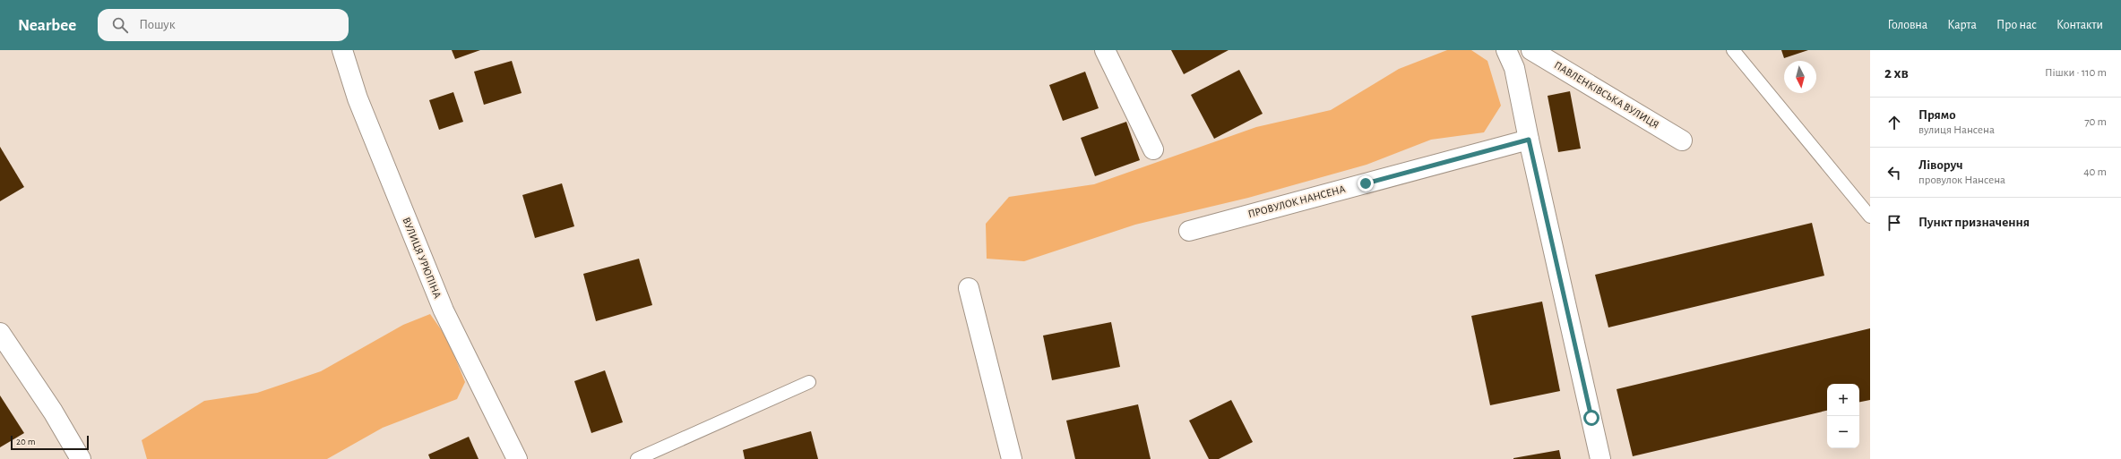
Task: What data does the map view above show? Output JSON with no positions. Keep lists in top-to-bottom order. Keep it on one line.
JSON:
{"streets":{"street":["ПАВЛЕНКІВСЬКА ВУЛИЦЯ","ПРОВУЛОК НАНСЕНА","ВУЛИЦЯ УРЮПІНА"]},"scale_bar":"20 m","north":"bottom","page":{"header":"Nearbee","search":"Пошук","nav":["Головна","Карта","Про нас","Контакти"],"heading":["2 хв","Пішки · 110 m"],"list":[["Прямо","вулиця Нансена","70 m"],["Ліворуч","провулок Нансена","40 m"],"Пункт призначення"],"map_buttons":["+","−"],"scale":"20 m"}}
